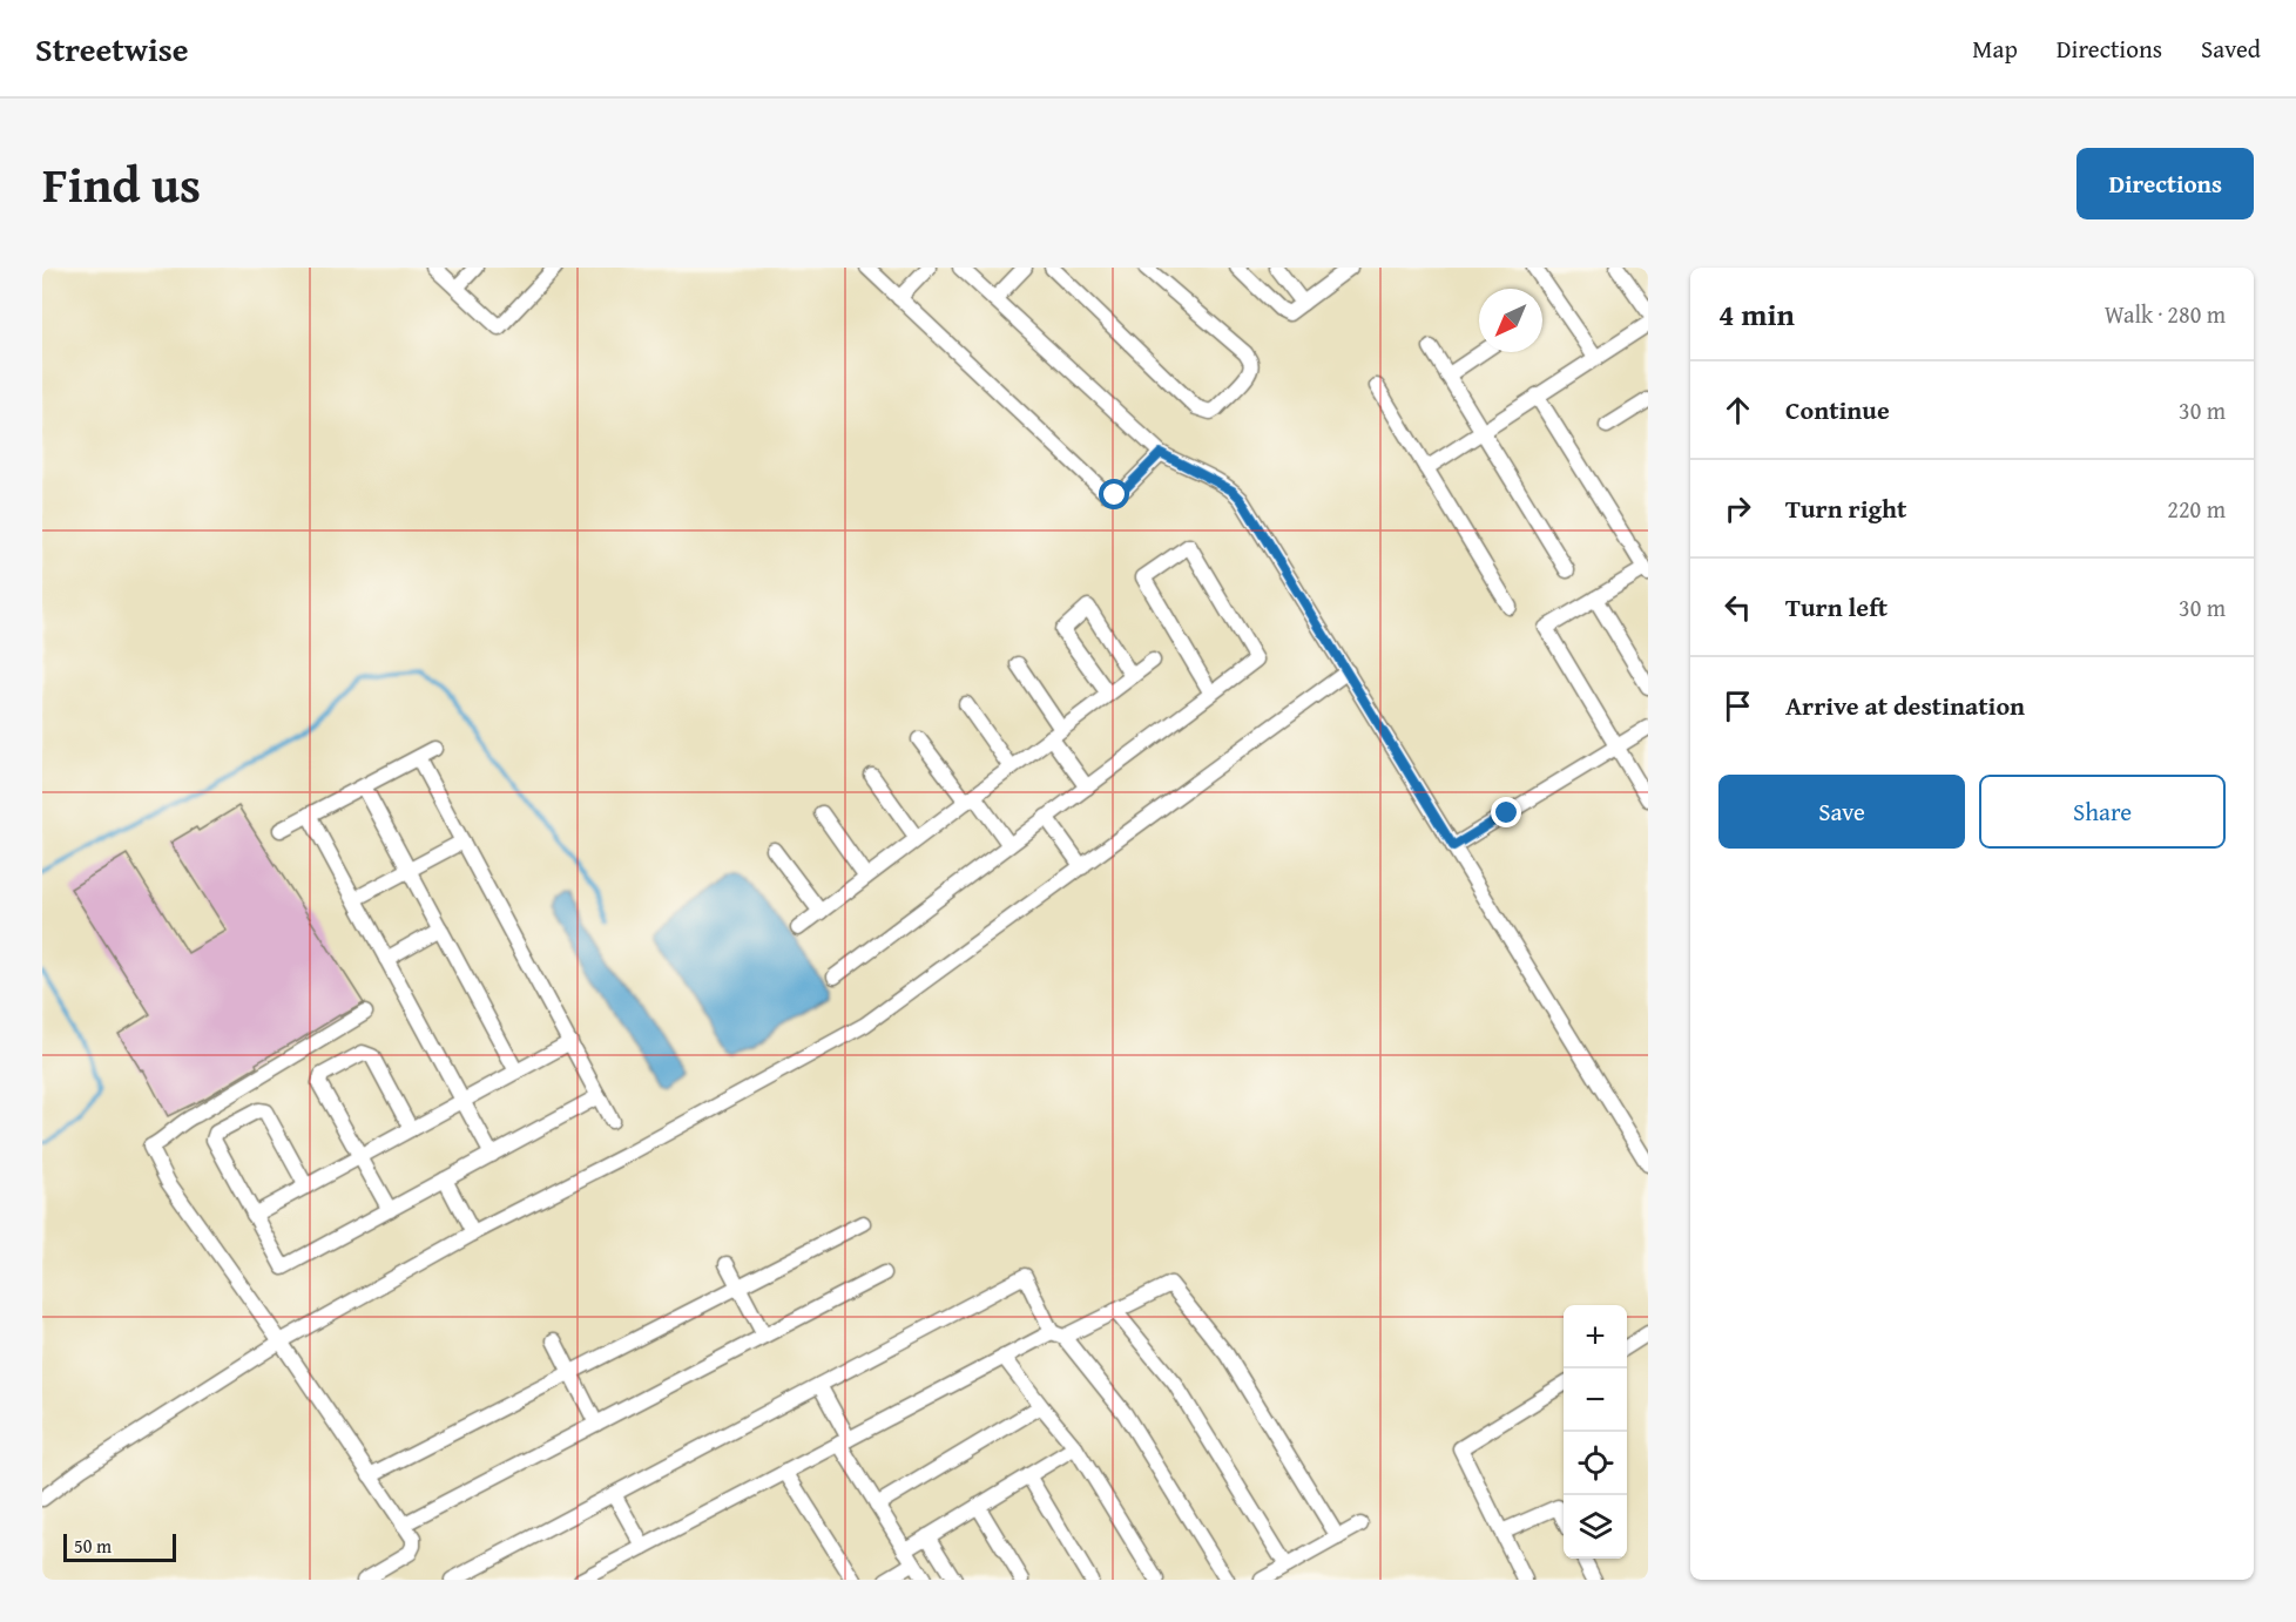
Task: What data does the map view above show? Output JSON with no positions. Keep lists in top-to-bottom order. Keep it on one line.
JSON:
{"scale_bar":"50 m","north":"bottom left","page":{"header":"Streetwise","nav":["Map","Directions","Saved"],"title":"Find us","buttons":["Directions",["Save","Share"]],"heading":["4 min","Walk · 280 m"],"list":[["Continue","30 m"],["Turn right","220 m"],["Turn left","30 m"],"Arrive at destination"],"map_buttons":["+","−"],"scale":"50 m"}}
